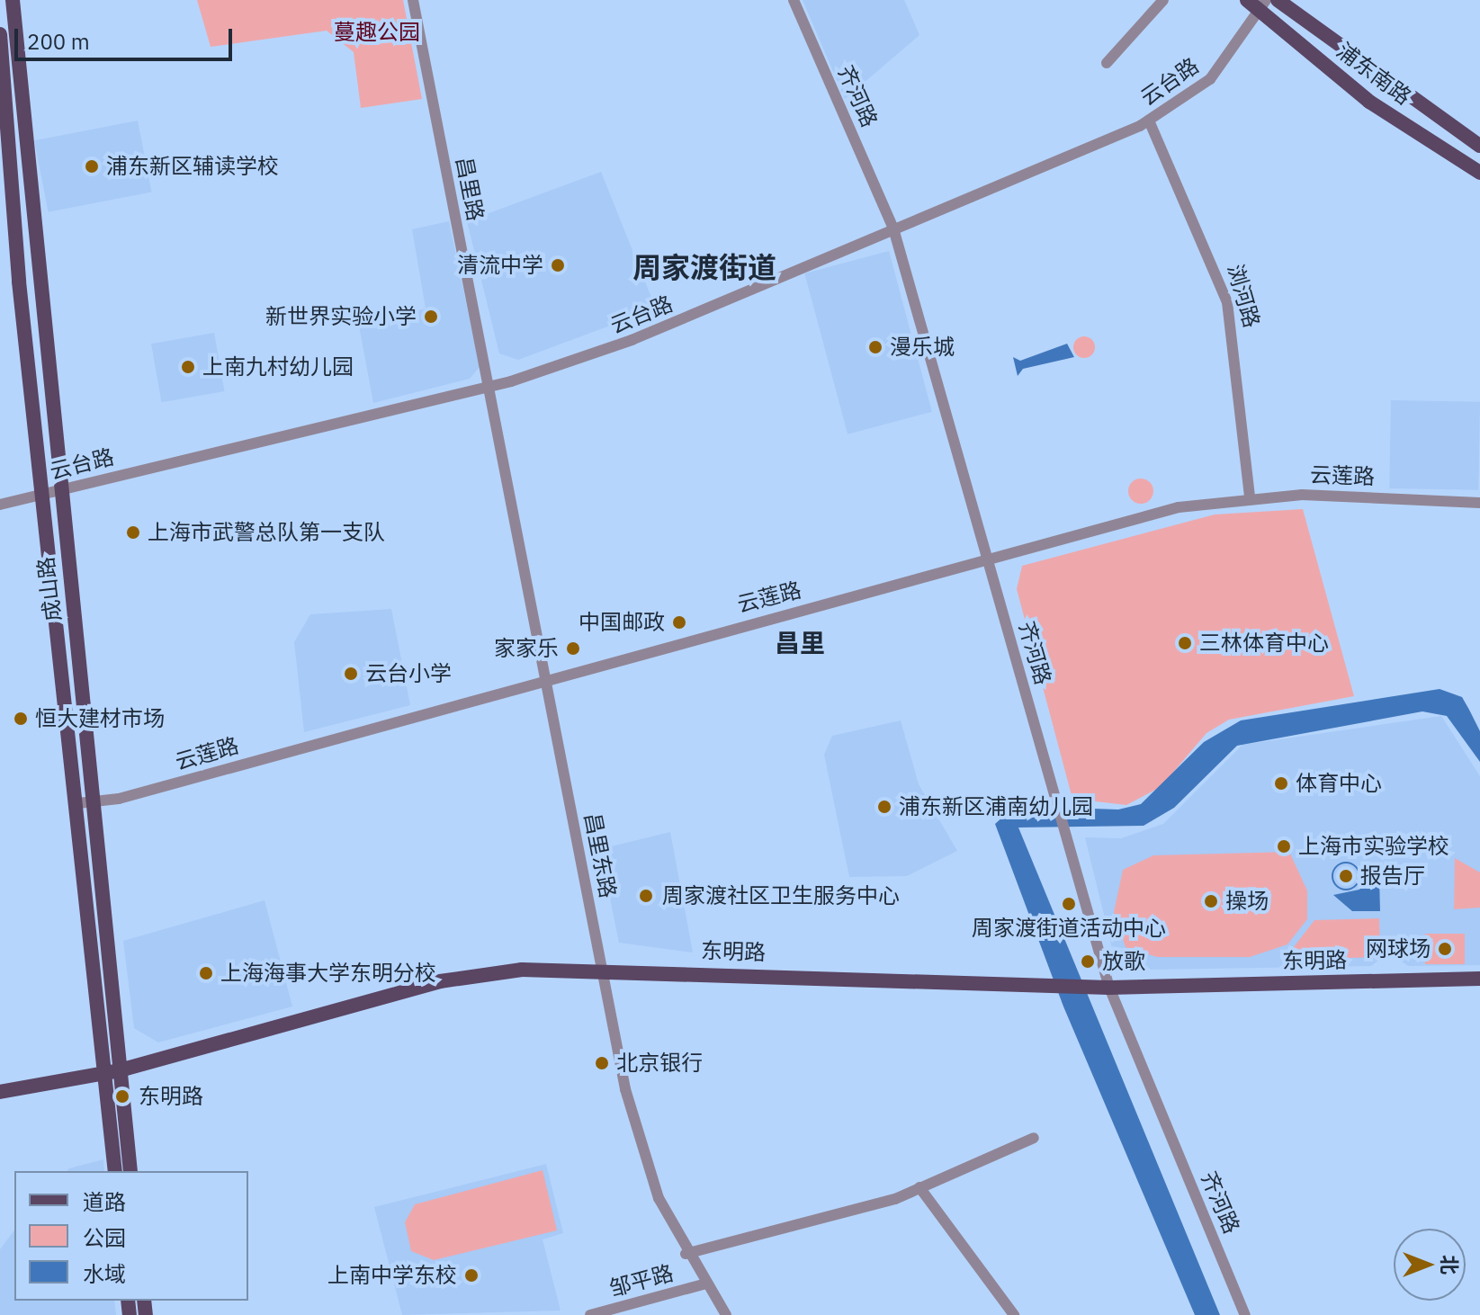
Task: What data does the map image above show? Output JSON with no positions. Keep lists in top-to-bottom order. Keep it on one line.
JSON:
{"streets":{"main road":["浦东南路","成山路","东明路"],"street":["云台路","齐河路","昌里路","浏河路","云莲路","昌里东路","邹平路"]},"crossings":[["浦东南路","云台路"],["云台路","齐河路"],["云台路","昌里路"],["云台路","浏河路"],["云台路","成山路"],["云台路","昌里东路"],["齐河路","云莲路"],["齐河路","东明路"],["昌里路","昌里东路"],["浏河路","云莲路"],["云莲路","成山路"],["云莲路","昌里东路"],["成山路","东明路"],["昌里东路","东明路"],["昌里东路","邹平路"]],"districts":["周家渡街道","昌里"],"parks":["蔓趣公园"],"places":["浦东新区辅读学校","清流中学","新世界实验小学","漫乐城","上南九村幼儿园","上海市武警总队第一支队","中国邮政","三林体育中心","家家乐","云台小学","恒大建材市场","体育中心","浦东新区浦南幼儿园","上海市实验学校","报告厅","周家渡社区卫生服务中心","操场","周家渡街道活动中心","网球场","放歌","上海海事大学东明分校","北京银行","东明路","上南中学东校"],"legend":["道路","公园","水域"],"scale_bar":"200 m","north":"right"}
